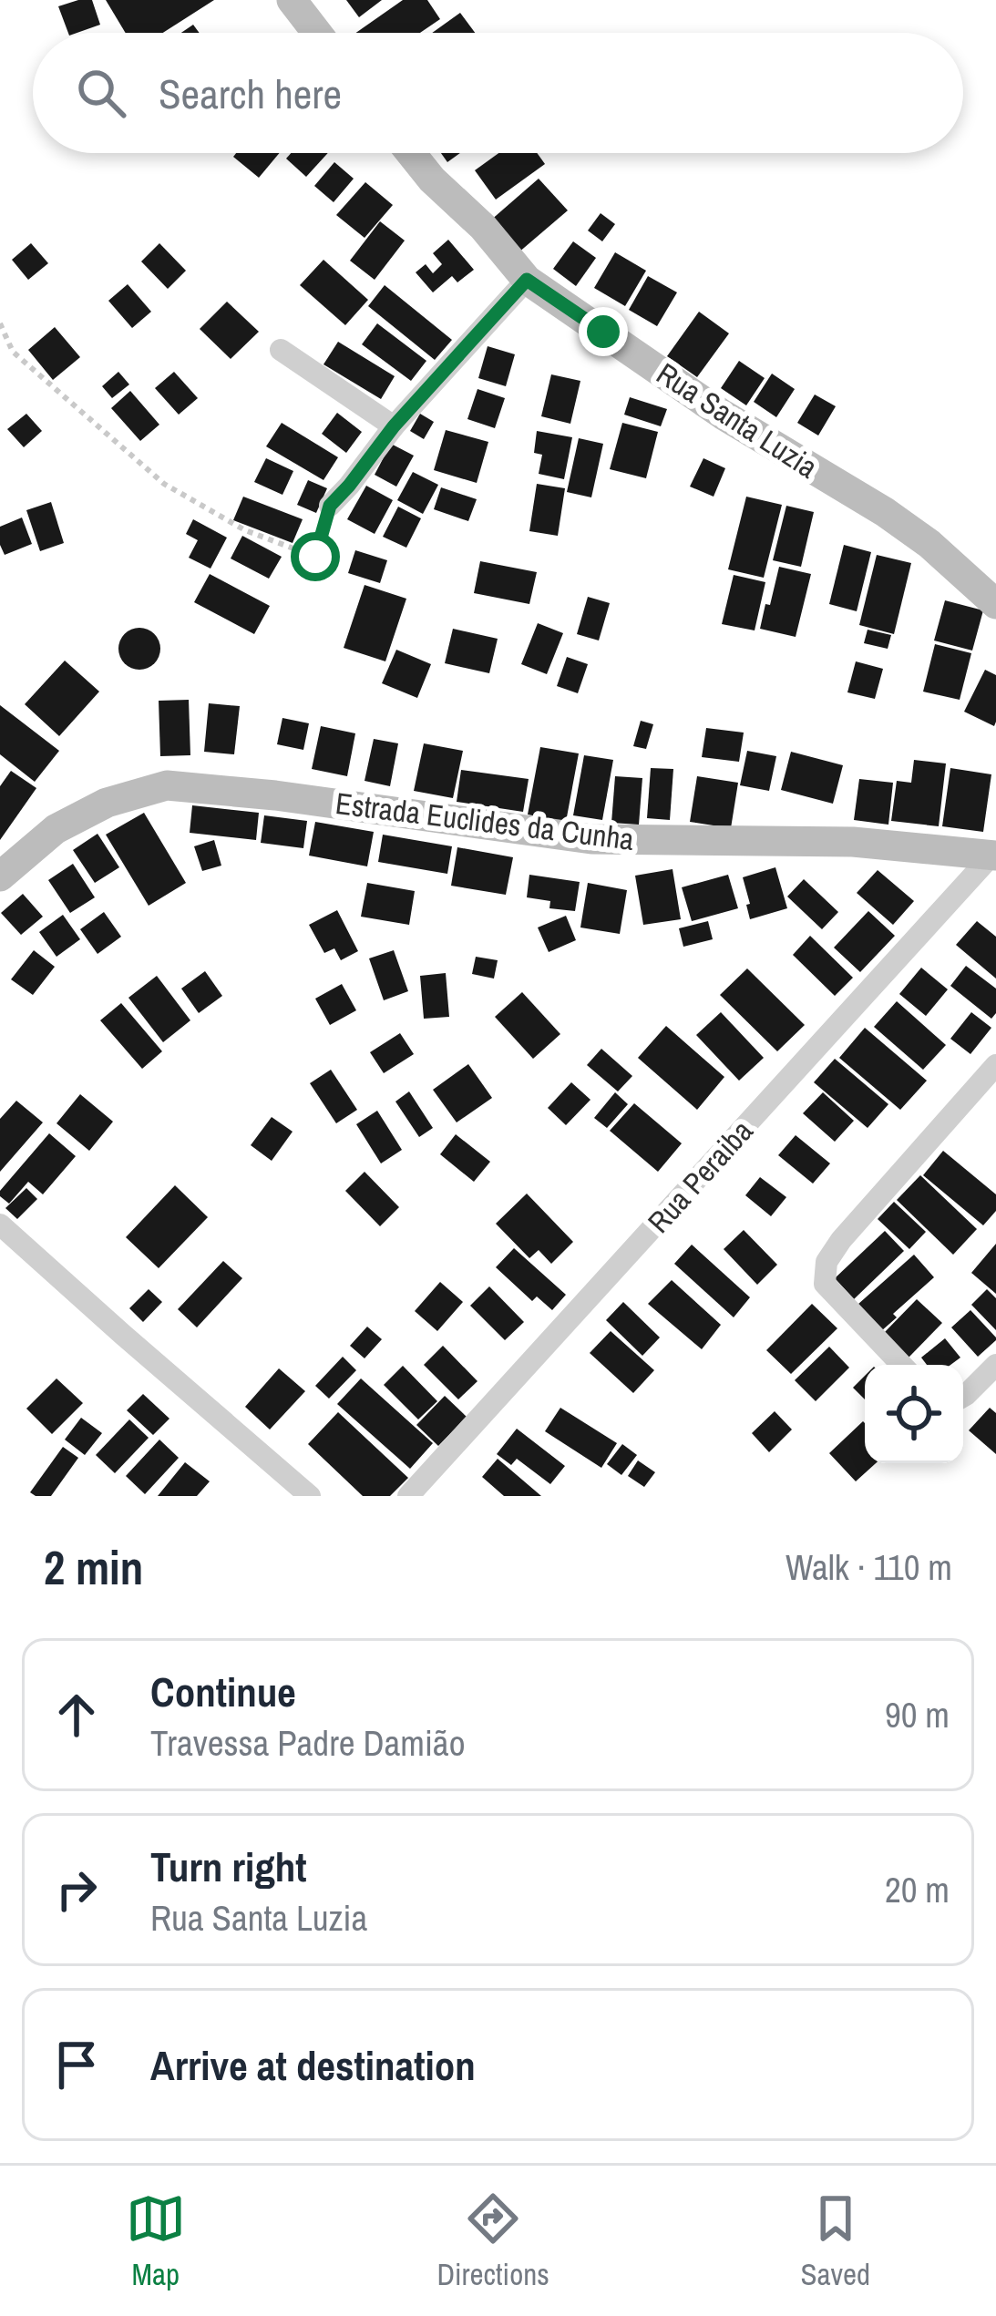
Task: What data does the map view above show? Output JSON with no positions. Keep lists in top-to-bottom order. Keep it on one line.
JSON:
{"streets":{"street":["Rua Santa Luzia","Estrada Euclides da Cunha","Rua Peraiba"]},"crossings":[["Estrada Euclides da Cunha","Rua Peraiba"]],"page":{"search":"Search here","heading":["2 min","Walk · 110 m"],"list":[["Continue","Travessa Padre Damião","90 m"],["Turn right","Rua Santa Luzia","20 m"],"Arrive at destination"],"nav":["Map","Directions","Saved"]}}
